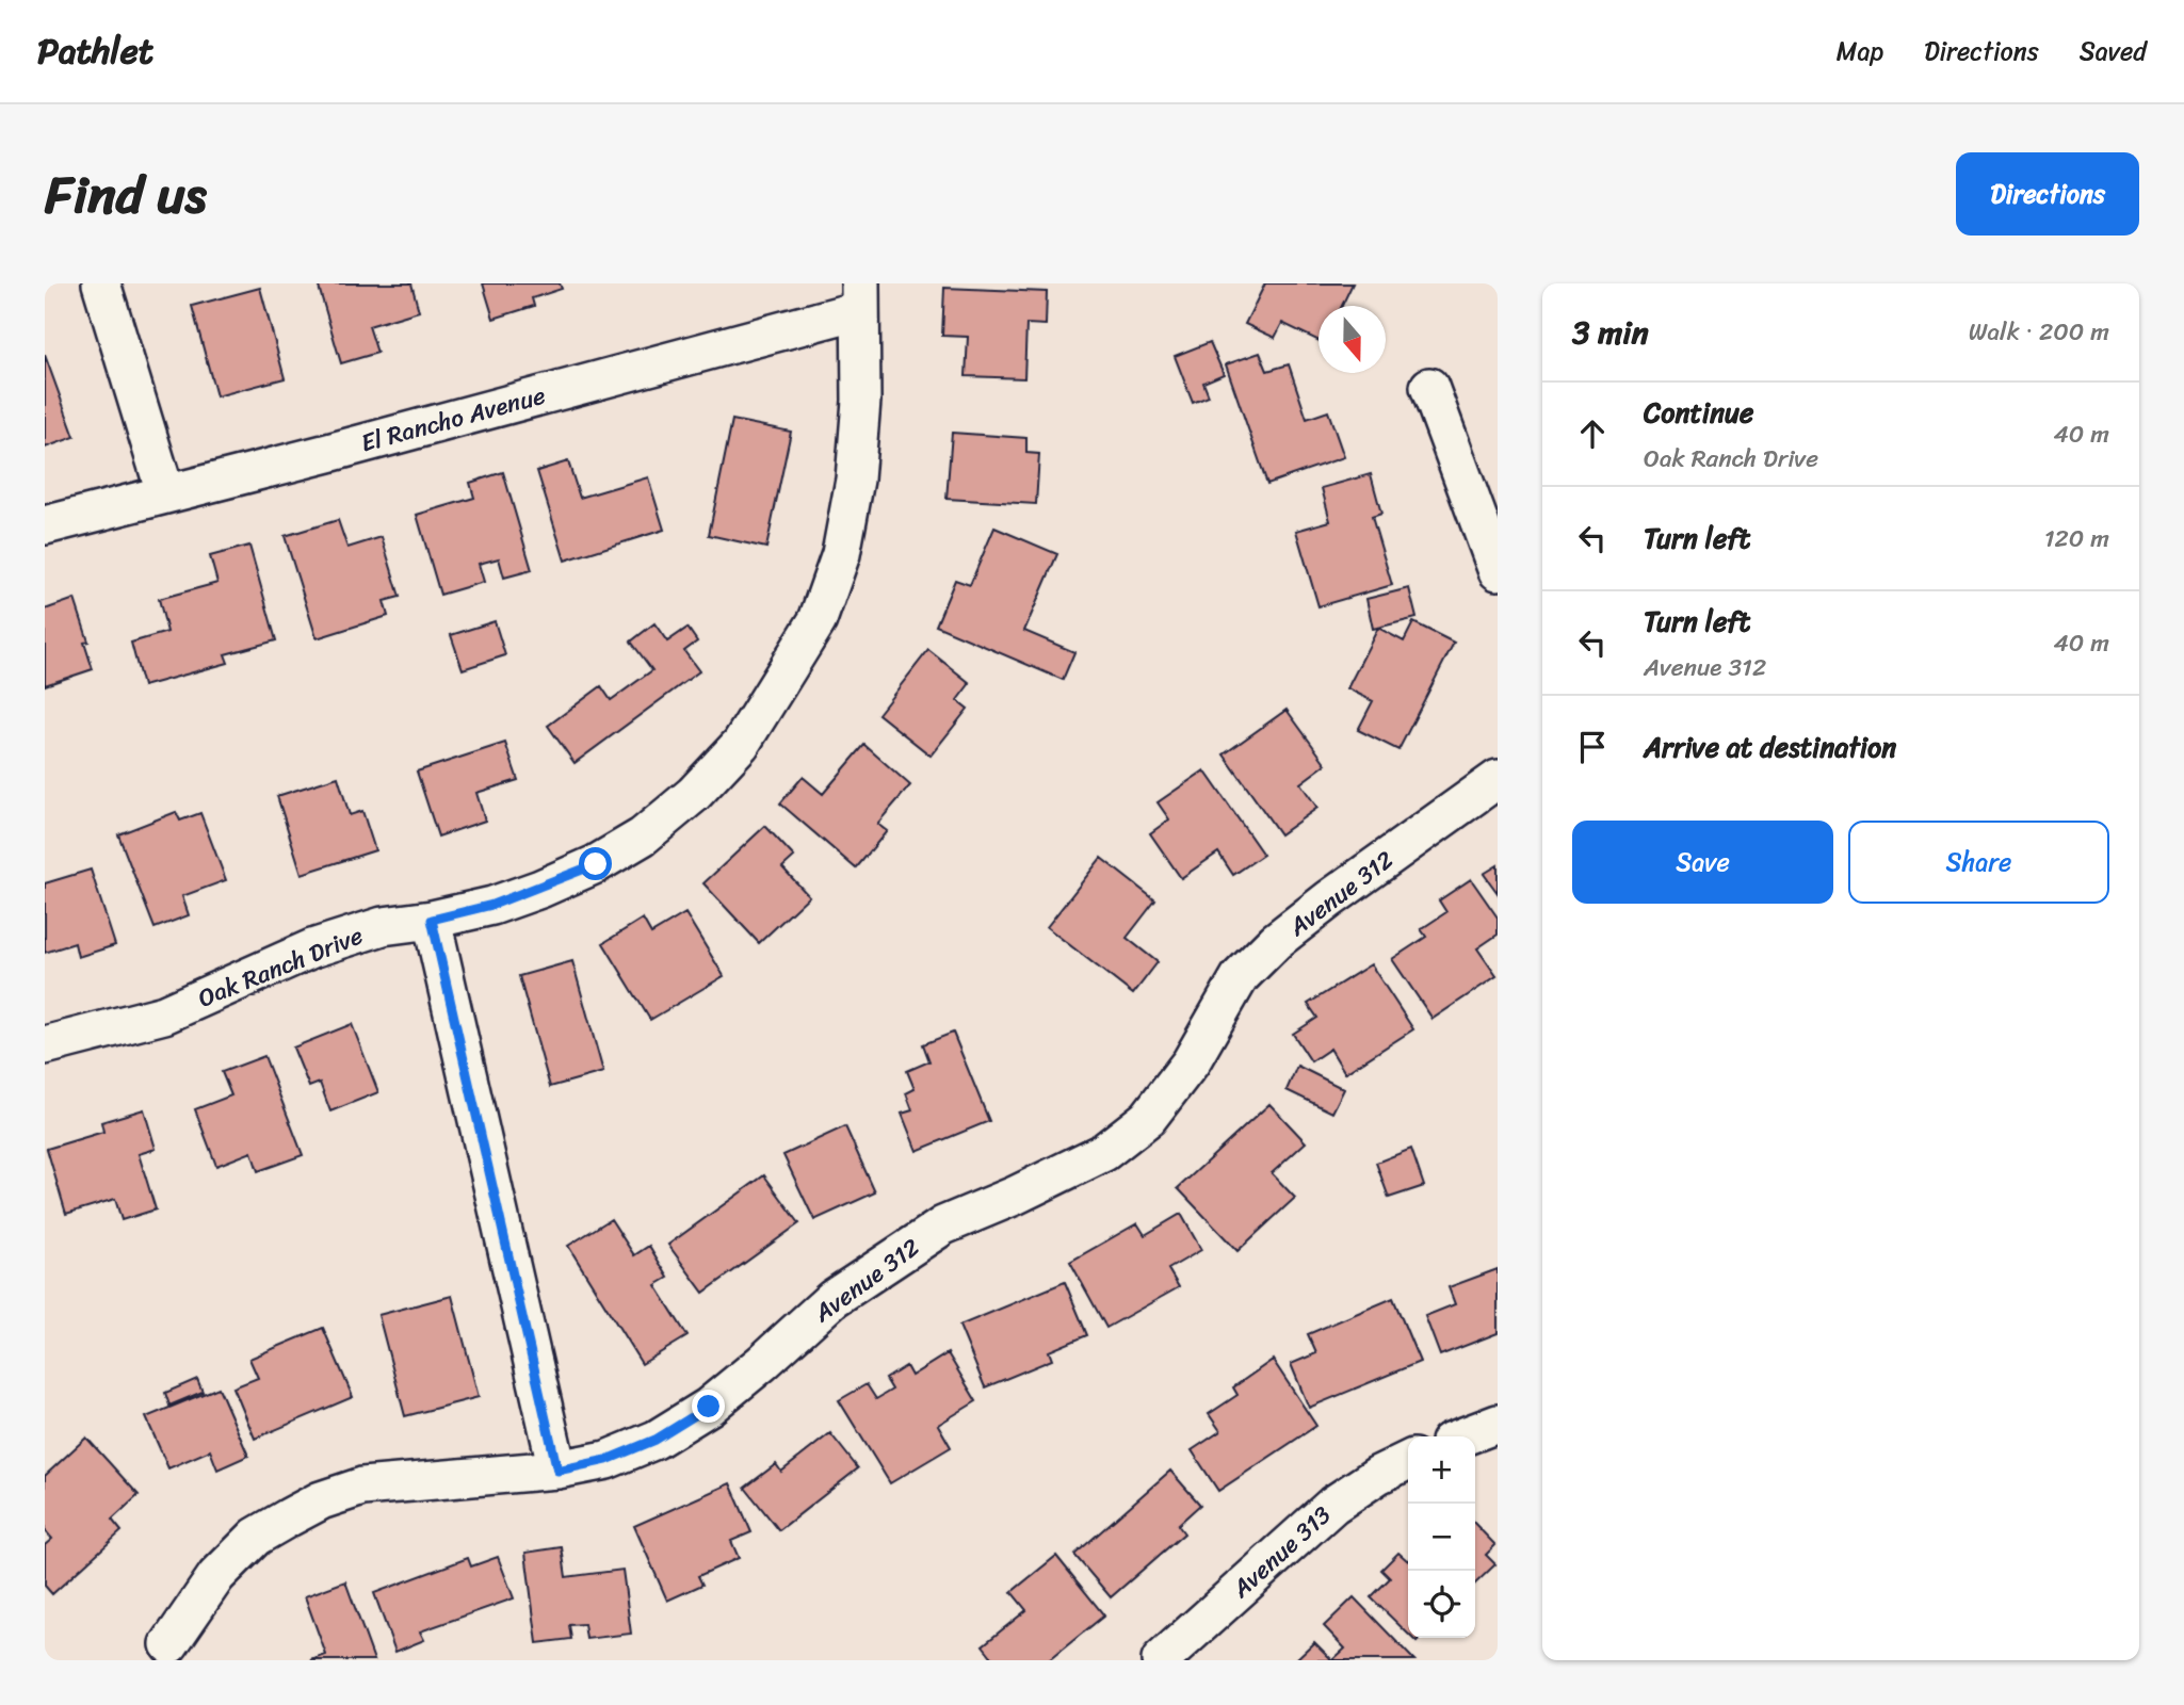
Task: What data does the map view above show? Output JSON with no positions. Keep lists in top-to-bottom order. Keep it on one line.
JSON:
{"streets":{"street":["El Rancho Avenue","Avenue 312","Oak Ranch Drive","Avenue 313"]},"crossings":[["El Rancho Avenue","Oak Ranch Drive"]],"north":"bottom","page":{"header":"Pathlet","nav":["Map","Directions","Saved"],"title":"Find us","buttons":["Directions",["Save","Share"]],"heading":["3 min","Walk · 200 m"],"list":[["Continue","Oak Ranch Drive","40 m"],["Turn left","120 m"],["Turn left","Avenue 312","40 m"],"Arrive at destination"],"map_buttons":["+","−"]}}
